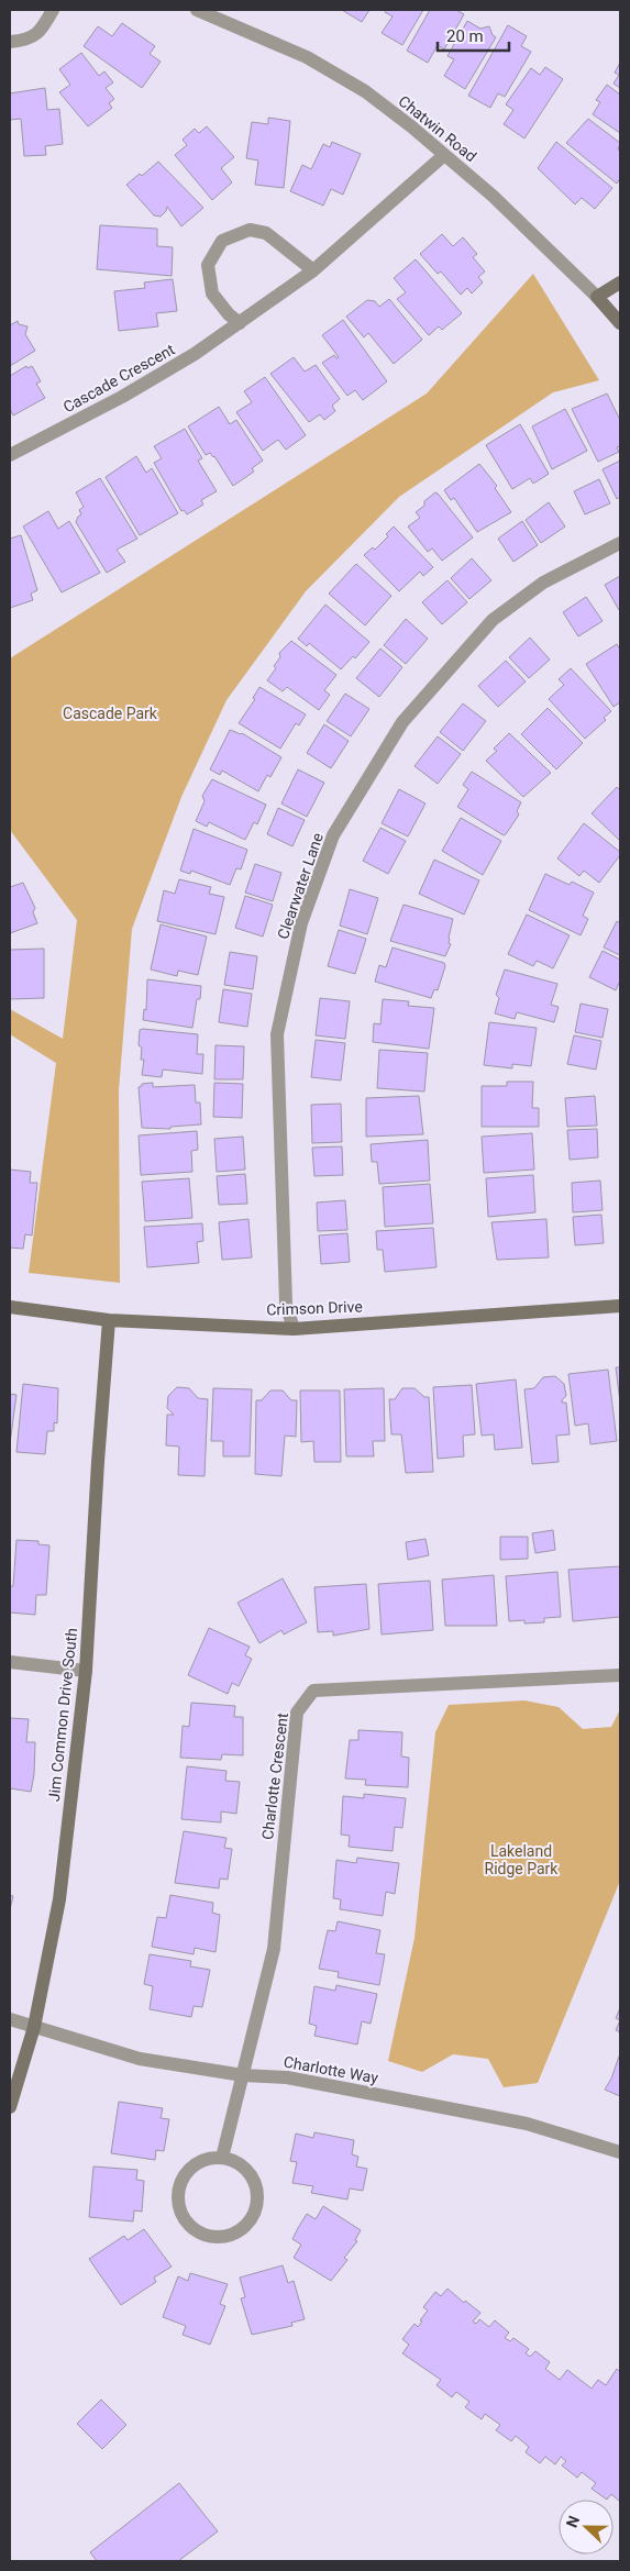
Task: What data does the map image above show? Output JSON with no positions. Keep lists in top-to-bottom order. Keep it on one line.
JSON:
{"streets":{"street":["Chatwin Road","Cascade Crescent","Clearwater Lane","Crimson Drive","Jim Common Drive South","Charlotte Crescent","Charlotte Way"]},"crossings":[["Chatwin Road","Cascade Crescent"],["Clearwater Lane","Crimson Drive"],["Crimson Drive","Jim Common Drive South"],["Jim Common Drive South","Charlotte Way"],["Charlotte Crescent","Charlotte Way"]],"parks":["Cascade Park","Lakeland Ridge Park"],"scale_bar":"20 m","north":"left"}
